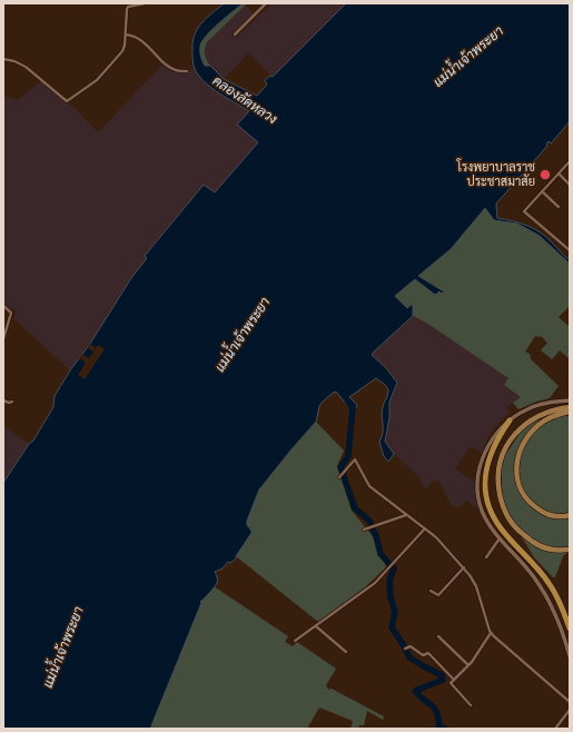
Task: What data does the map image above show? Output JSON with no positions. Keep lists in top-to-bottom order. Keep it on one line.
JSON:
{"water":["แม่น้ำเจ้าพระยา","คลองลัดหลวง"],"places":["โรงพยาบาลราช ประชาสมาสัย"]}
